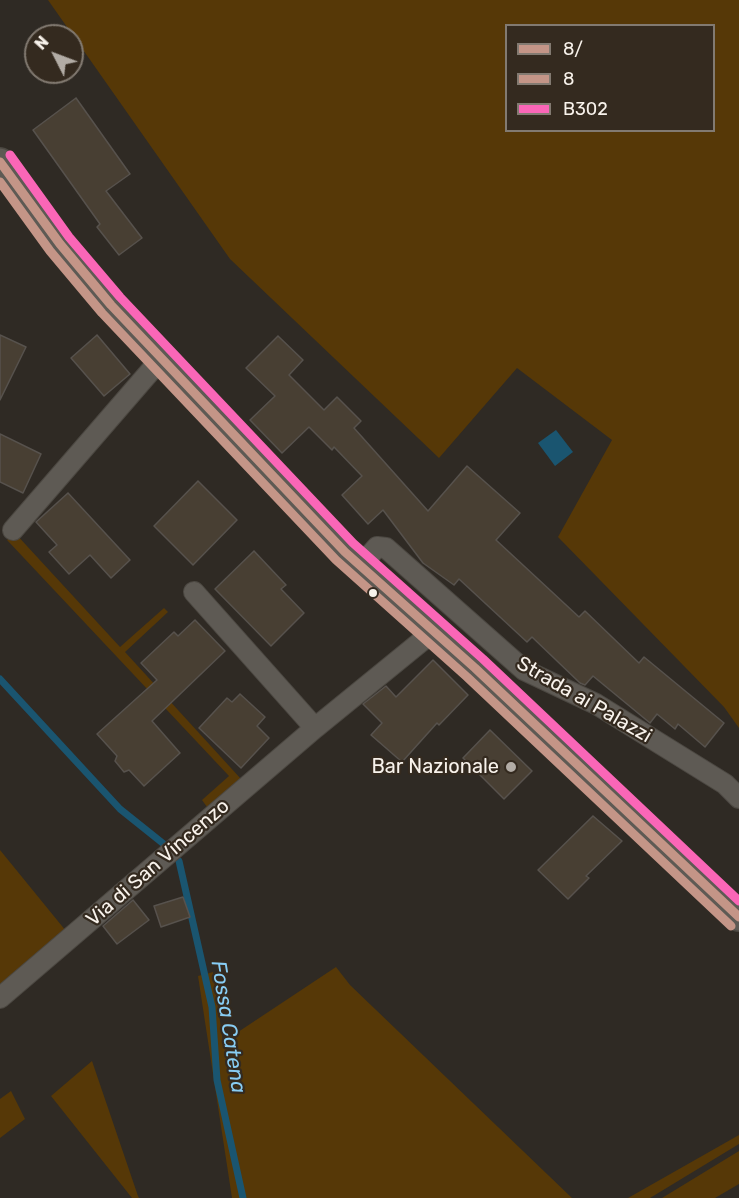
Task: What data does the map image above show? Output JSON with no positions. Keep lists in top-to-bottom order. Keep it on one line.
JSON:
{"streets":{"street":["Strada ai Palazzi","Via di San Vincenzo"]},"water":["Fossa Catena"],"places":["Bar Nazionale"],"lines":["transit line B302","transit line 8/","transit line 8"],"legend":["8/","8","B302"],"north":"top left"}
